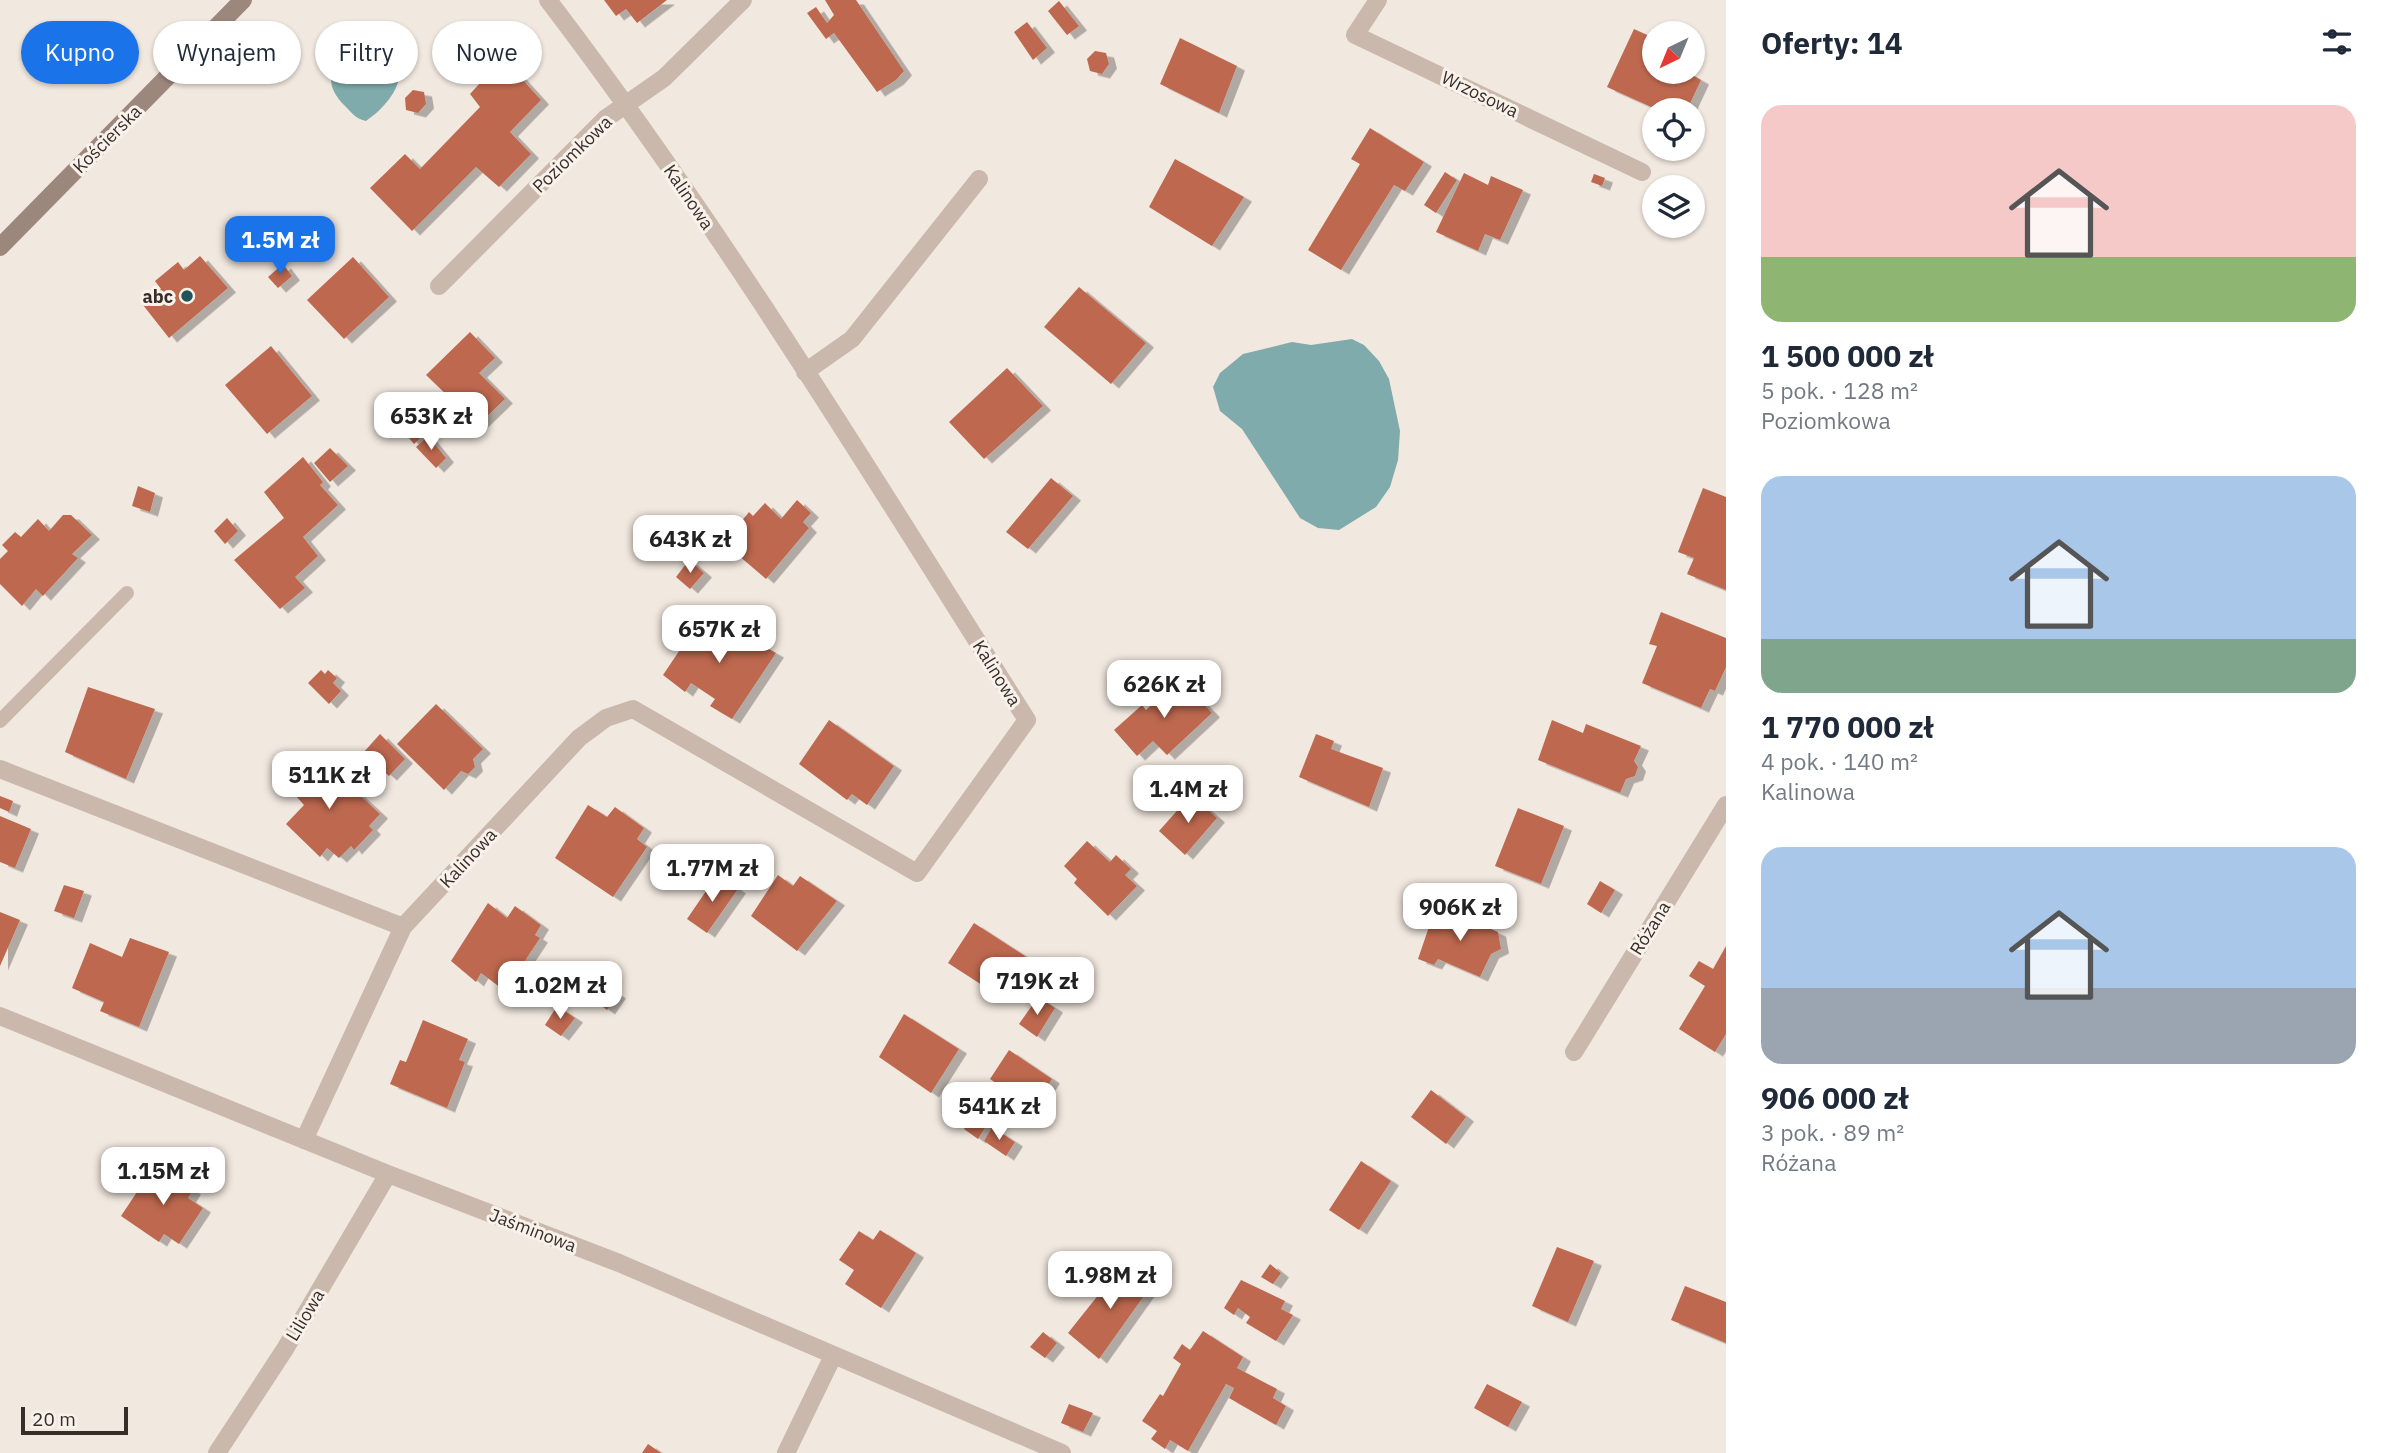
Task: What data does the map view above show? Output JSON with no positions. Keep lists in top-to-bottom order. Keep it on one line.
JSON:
{"streets":{"main road":["Kościerska"],"street":["Wrzosowa","Poziomkowa","Kalinowa","Różana","Jaśminowa","Liliowa"]},"crossings":[["Poziomkowa","Kalinowa"],["Kalinowa","Jaśminowa"],["Jaśminowa","Liliowa"]],"places":["abc"],"scale_bar":"20 m","north":"bottom left","page":{"heading":"Oferty: 14","chip":["Kupno","Wynajem","Filtry","Nowe"],"list":[{"name":"1 500 000 zł","note":"5 pok. · 128 m² · Poziomkowa"},{"name":"1 770 000 zł","note":"4 pok. · 140 m² · Kalinowa"},{"name":"906 000 zł","note":"3 pok. · 89 m² · Różana"}],"price":["1.5M zł","653K zł","643K zł","657K zł","626K zł","511K zł","1.4M zł","1.77M zł","906K zł","719K zł","1.02M zł","541K zł","1.15M zł","1.98M zł"],"scale":"20 m"}}
